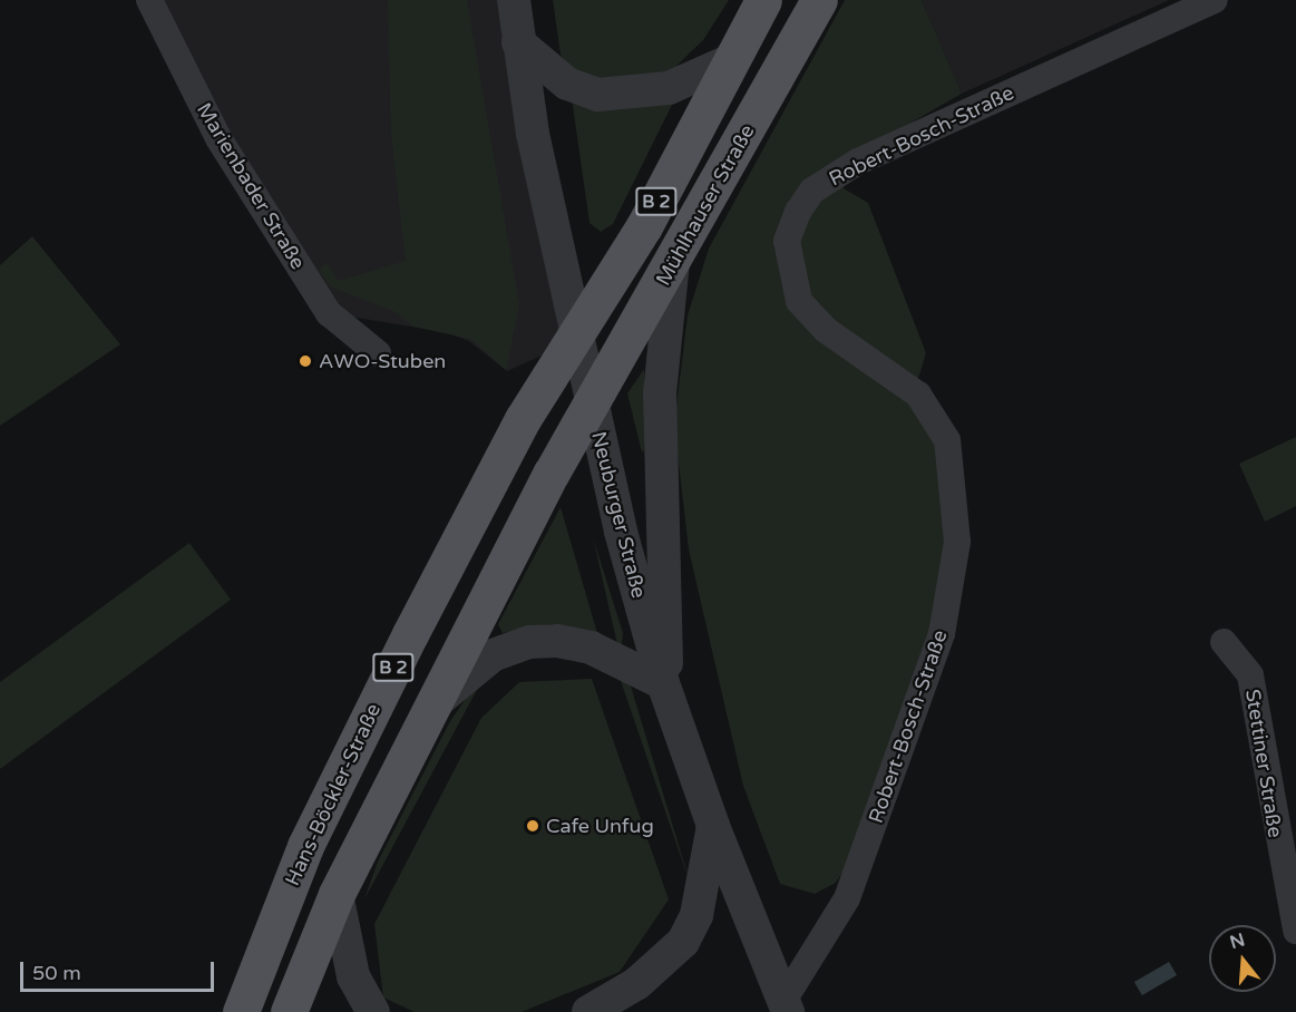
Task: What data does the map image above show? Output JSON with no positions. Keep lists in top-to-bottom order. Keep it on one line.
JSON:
{"streets":{"main road":["B 2","Mühlhauser Straße","Hans-Böckler-Straße"],"street":["Robert-Bosch-Straße","Marienbader Straße","Neuburger Straße","Stettiner Straße"]},"crossings":[["Robert-Bosch-Straße","Neuburger Straße"],["B 2","Mühlhauser Straße"],["B 2","Neuburger Straße"],["B 2","Hans-Böckler-Straße"],["Mühlhauser Straße","Neuburger Straße"],["Neuburger Straße","Hans-Böckler-Straße"]],"places":["AWO-Stuben","Cafe Unfug"],"scale_bar":"50 m","north":"top"}
